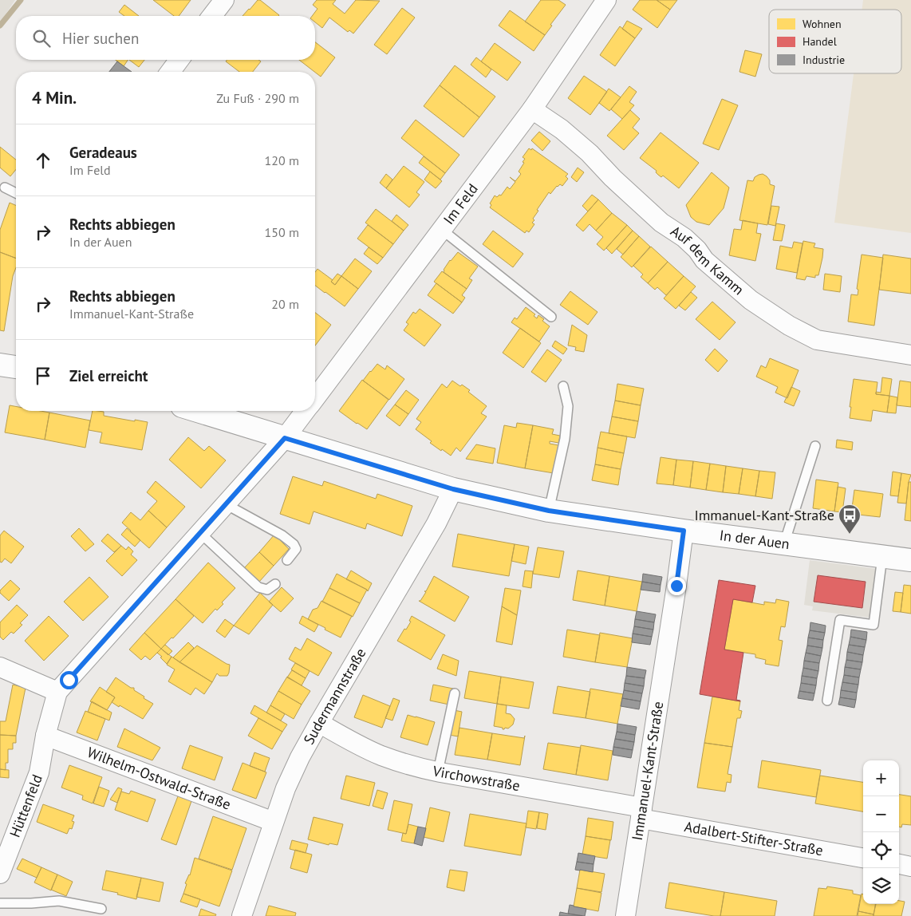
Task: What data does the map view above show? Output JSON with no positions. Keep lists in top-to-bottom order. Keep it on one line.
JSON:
{"streets":{"street":["Im Feld","Auf dem Kamm","In der Auen","Sudermannstraße","Immanuel-Kant-Straße","Virchowstraße","Wilhelm-Ostwald-Straße","Hüttenfeld","Adalbert-Stifter-Straße"]},"crossings":[["Im Feld","Auf dem Kamm"],["Im Feld","In der Auen"],["Im Feld","Wilhelm-Ostwald-Straße"],["Im Feld","Hüttenfeld"],["In der Auen","Sudermannstraße"],["In der Auen","Immanuel-Kant-Straße"],["Sudermannstraße","Virchowstraße"],["Sudermannstraße","Wilhelm-Ostwald-Straße"],["Immanuel-Kant-Straße","Virchowstraße"],["Immanuel-Kant-Straße","Adalbert-Stifter-Straße"],["Virchowstraße","Adalbert-Stifter-Straße"],["Wilhelm-Ostwald-Straße","Hüttenfeld"]],"places":{"bus stop":["Immanuel-Kant-Straße"]},"legend":["Wohnen","Handel","Industrie"],"page":{"search":"Hier suchen","heading":["4 Min.","Zu Fuß · 290 m"],"list":[["Geradeaus","Im Feld","120 m"],["Rechts abbiegen","In der Auen","150 m"],["Rechts abbiegen","Immanuel-Kant-Straße","20 m"],"Ziel erreicht"],"map_buttons":["+","−"]}}
